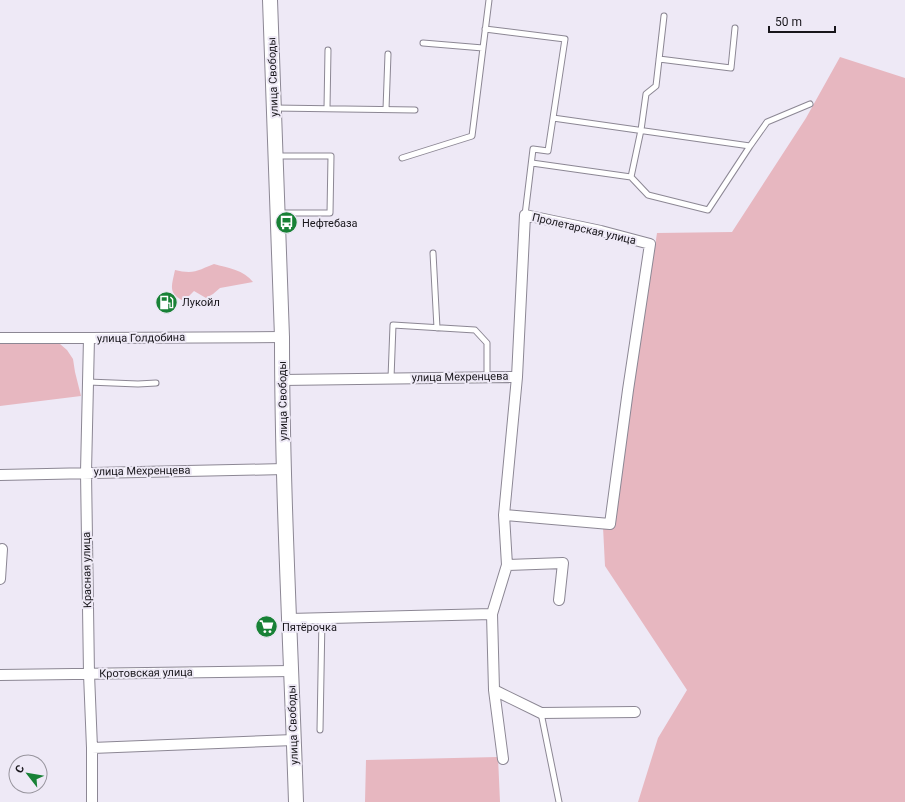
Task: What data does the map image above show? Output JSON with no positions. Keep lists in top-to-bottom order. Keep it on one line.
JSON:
{"streets":{"main road":["улица Свободы"],"street":["Пролетарская улица","улица Голдобина","улица Мехренцева","Красная улица","Кротовская улица"]},"crossings":[["улица Свободы","улица Голдобина"],["улица Свободы","улица Мехренцева"],["улица Свободы","Кротовская улица"],["Пролетарская улица","улица Мехренцева"],["улица Голдобина","Красная улица"],["улица Мехренцева","Красная улица"],["Красная улица","Кротовская улица"]],"places":{"bus stop":["Нефтебаза"],"fuel station":["Лукойл"],"supermarket":["Пятёрочка"]},"scale_bar":"50 m","north":"top left"}
